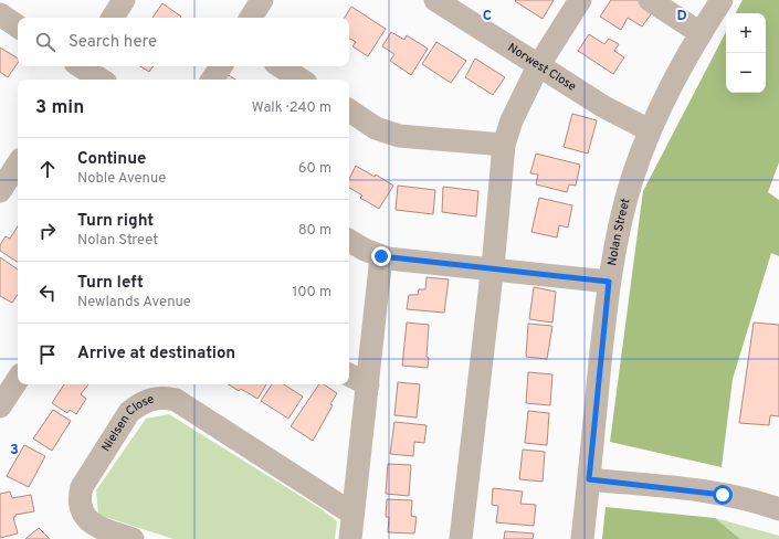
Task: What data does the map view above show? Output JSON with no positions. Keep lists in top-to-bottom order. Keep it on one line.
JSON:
{"streets":{"street":["Norwest Close","Nolan Street","Nielsen Close"]},"crossings":[["Norwest Close","Nolan Street"]],"page":{"map_buttons":["+","−"],"search":"Search here","heading":["3 min","Walk · 240 m"],"list":[["Continue","Noble Avenue","60 m"],["Turn right","Nolan Street","80 m"],["Turn left","Newlands Avenue","100 m"],"Arrive at destination"]},"grid":{"columns":["C","D"],"rows":["3"]}}
